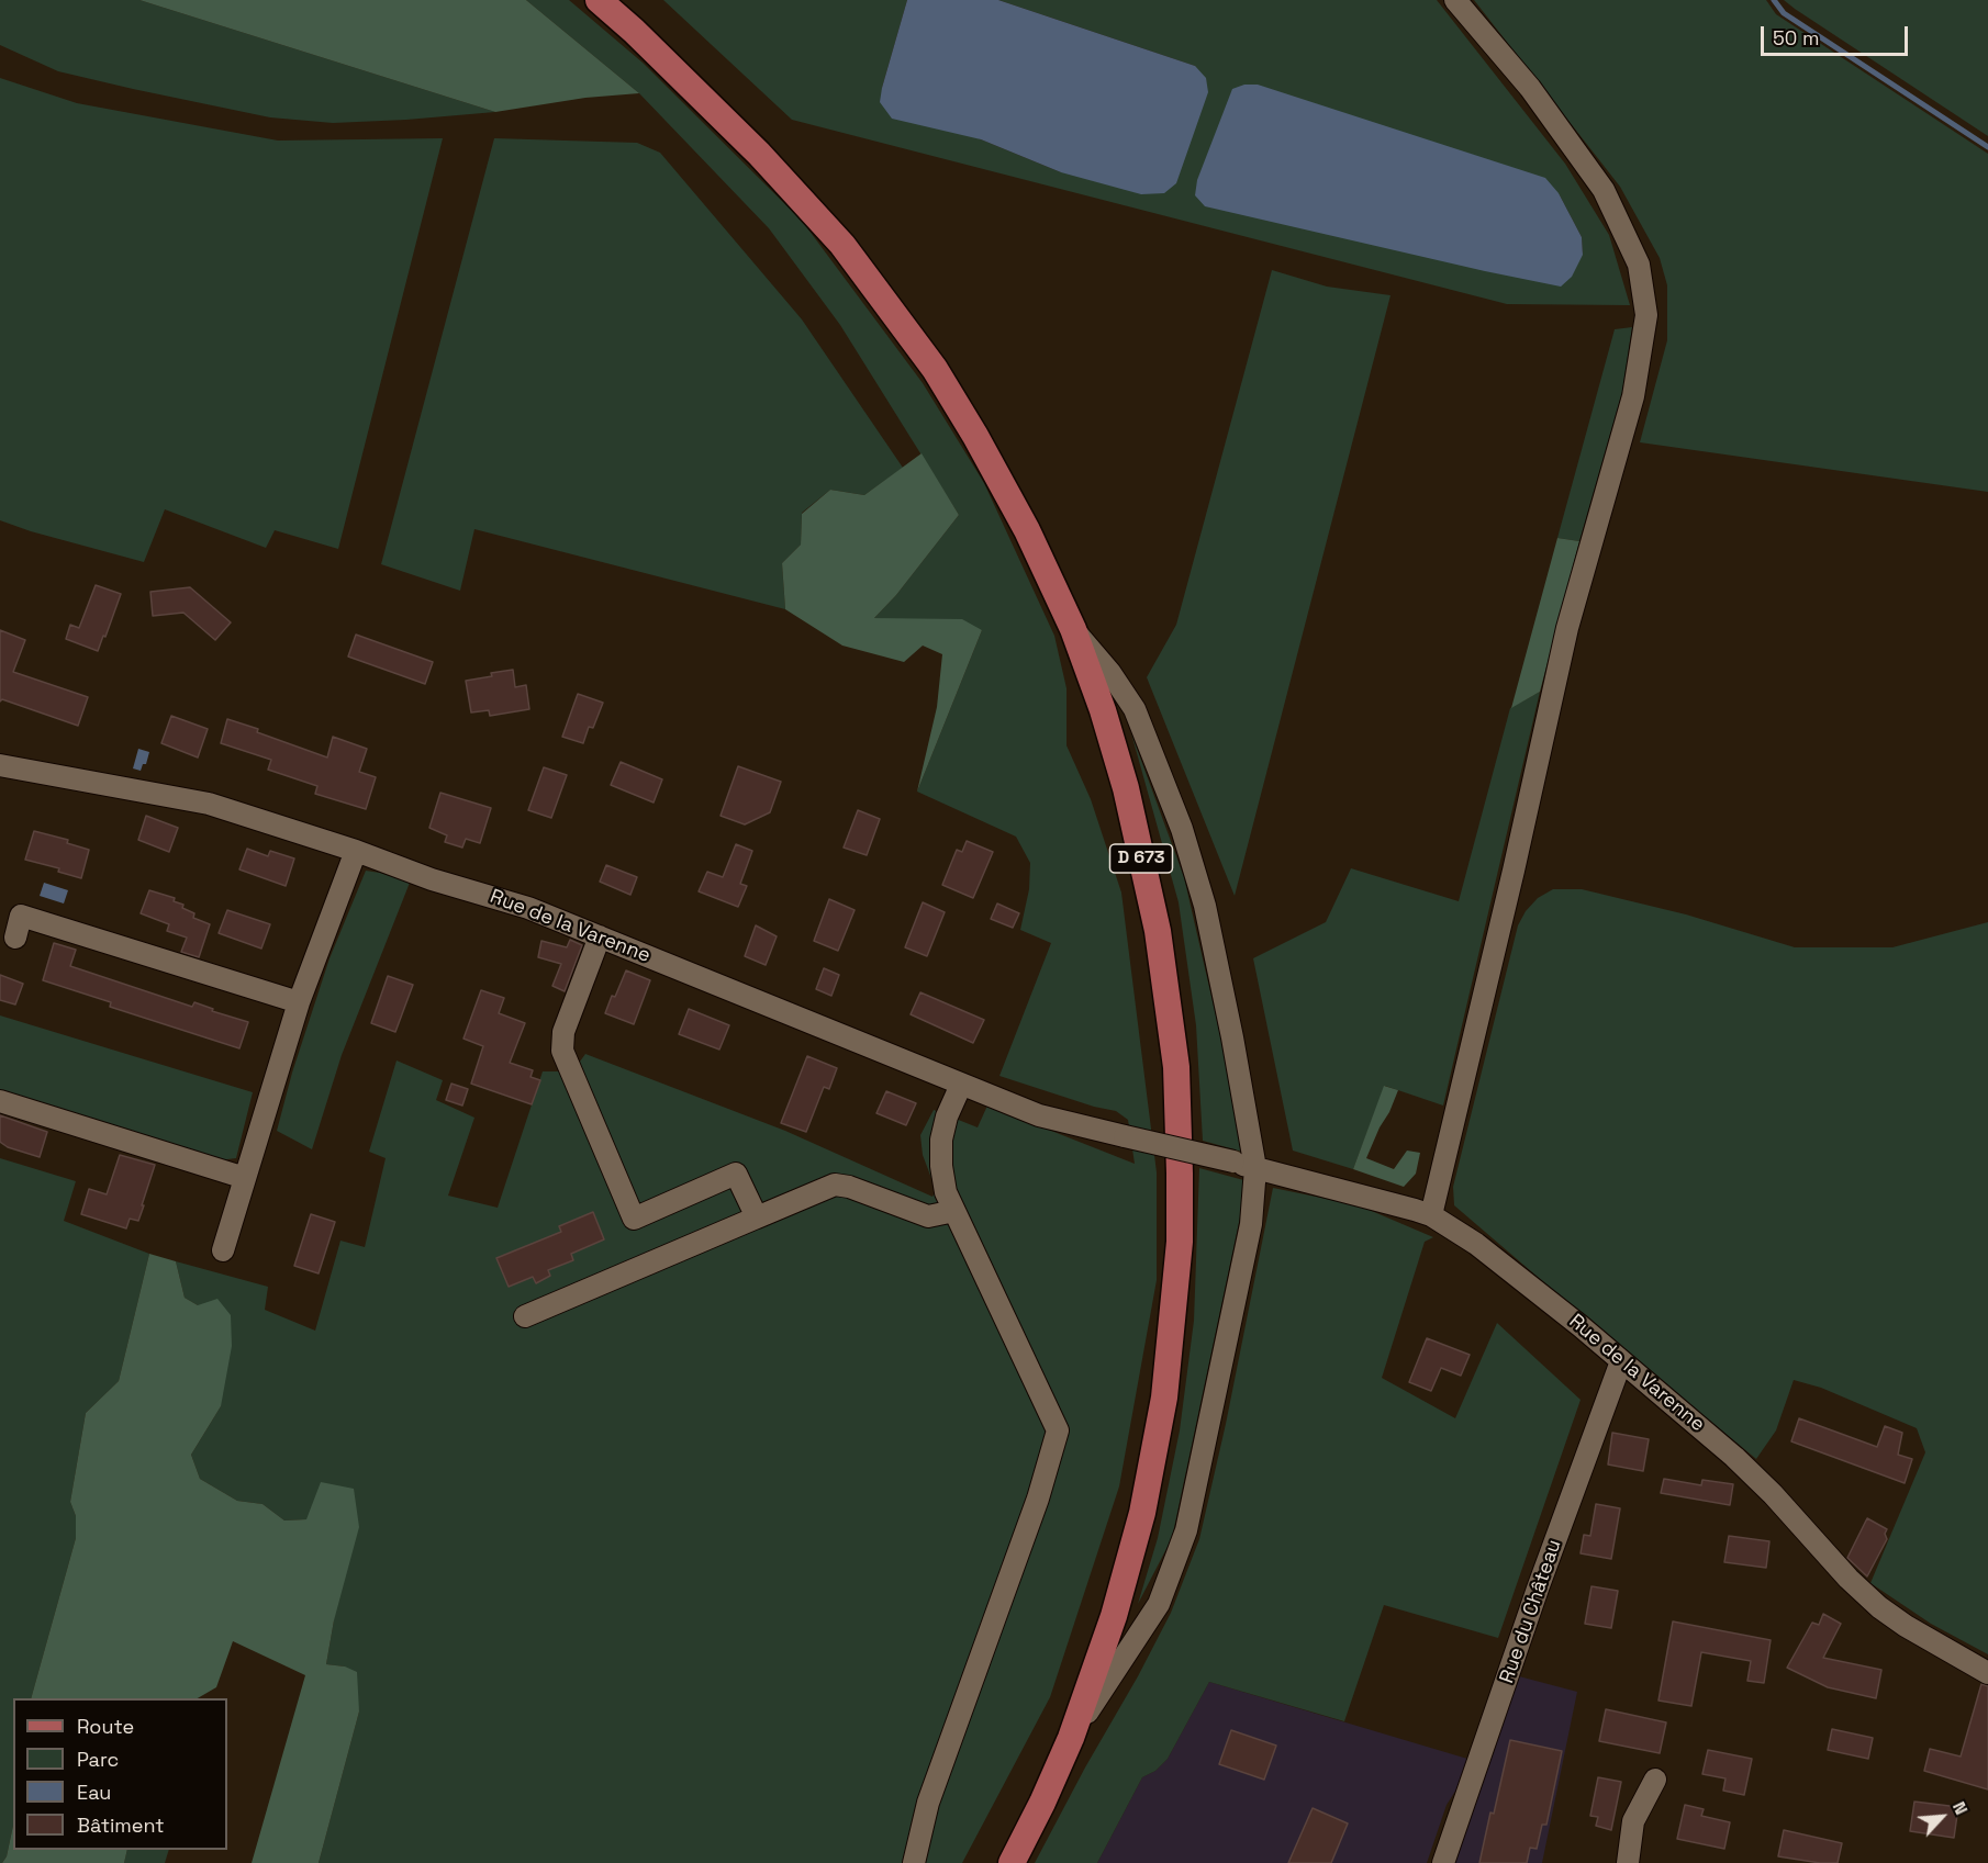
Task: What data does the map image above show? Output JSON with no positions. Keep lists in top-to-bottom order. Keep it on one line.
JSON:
{"streets":{"main road":["D 673"],"street":["Rue de la Varenne","Rue du Château"]},"crossings":[["Rue de la Varenne","Rue du Château"]],"legend":["Route","Parc","Eau","Bâtiment"],"scale_bar":"50 m","north":"top right"}
